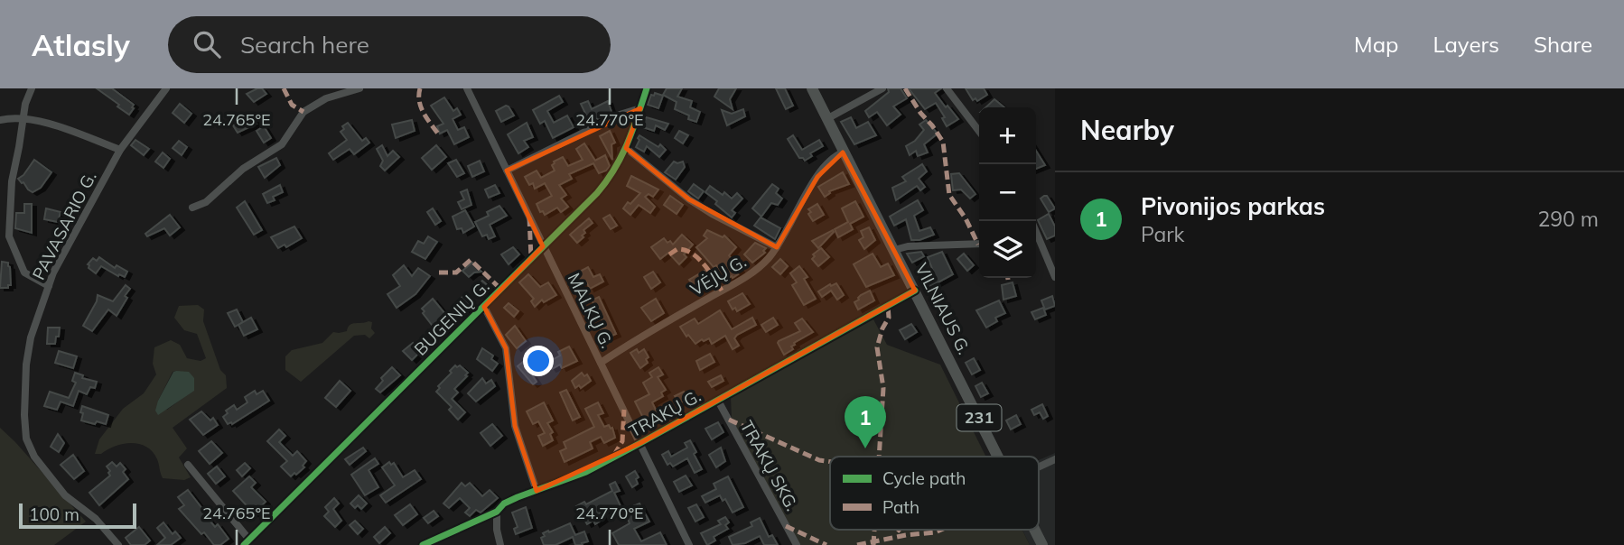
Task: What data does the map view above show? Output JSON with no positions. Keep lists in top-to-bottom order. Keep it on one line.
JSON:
{"streets":{"main road":["VILNIAUS G.","231"],"street":["PAVASARIO G.","VĖJŲ G.","MALKŲ G.","BUGENIŲ G.","TRAKŲ G.","TRAKŲ SKG."]},"crossings":[["VĖJŲ G.","VILNIAUS G."],["VĖJŲ G.","MALKŲ G."],["VILNIAUS G.","TRAKŲ G."],["MALKŲ G.","BUGENIŲ G."],["MALKŲ G.","TRAKŲ G."],["TRAKŲ G.","TRAKŲ SKG."]],"legend":["Cycle path","Path"],"scale_bar":"100 m","page":{"header":"Atlasly","search":"Search here","nav":["Map","Layers","Share"],"heading":"Nearby","map_buttons":["+","−"],"list":[{"mark":"1","name":"Pivonijos parkas","note":"Park","value":"290 m"}],"pins":"1","scale":"100 m"},"coordinates":["24.765°E","24.770°E"]}
